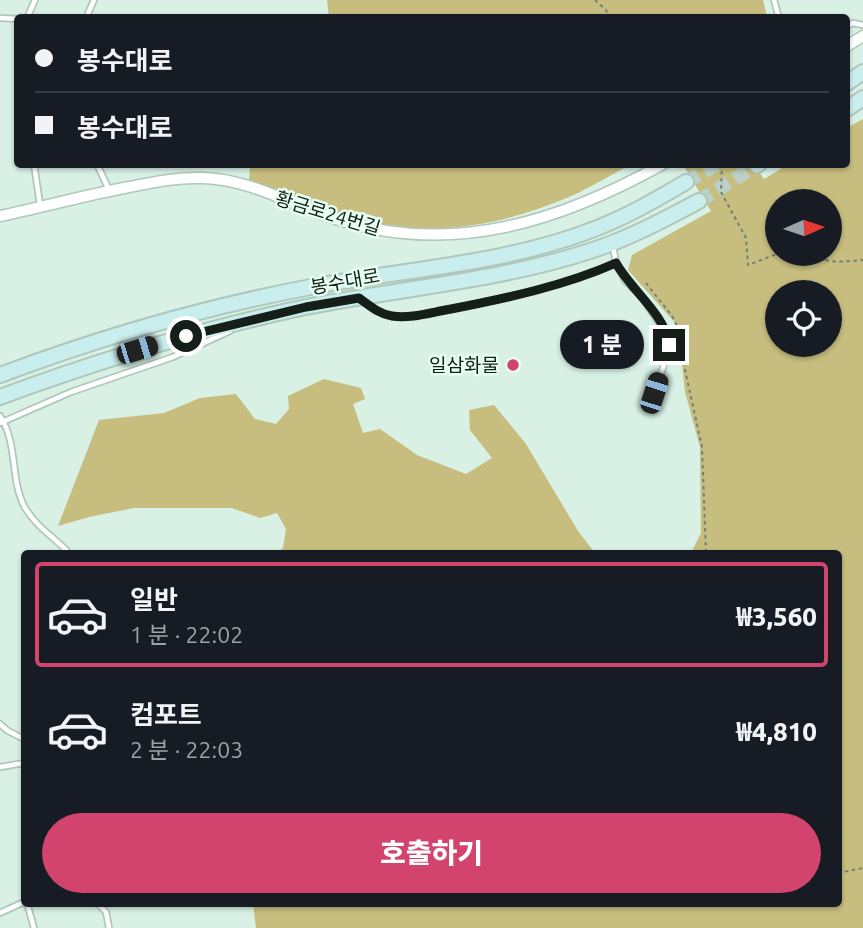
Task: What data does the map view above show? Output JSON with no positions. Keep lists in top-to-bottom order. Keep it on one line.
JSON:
{"streets":{"main road":["봉수대로"],"street":["황금로24번길"]},"places":["일삼화물"],"north":"right","page":{"banner":["봉수대로","봉수대로"],"bubble":"1 분","list":[{"name":"일반","note":"1 분 · 22:02","value":"₩3,560"},{"name":"컴포트","note":"2 분 · 22:03","value":"₩4,810"}],"buttons":"호출하기"}}
